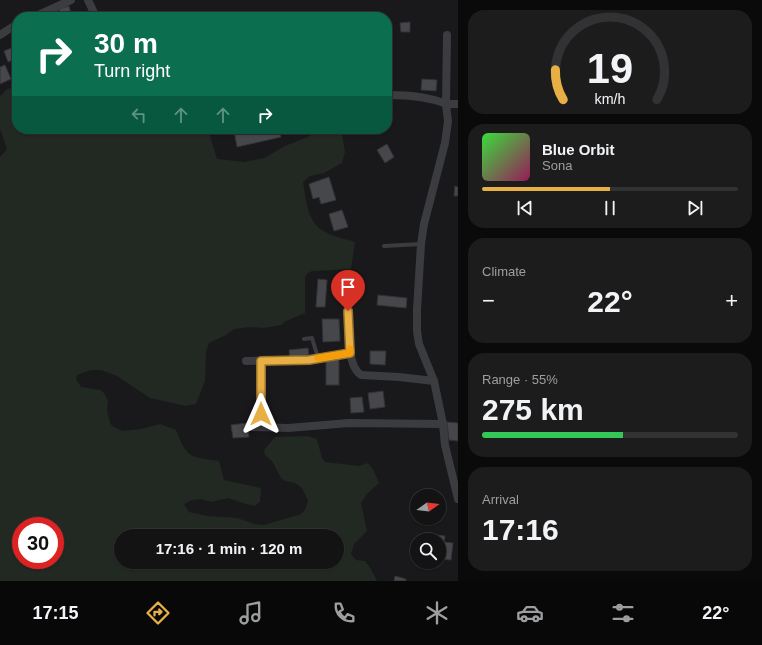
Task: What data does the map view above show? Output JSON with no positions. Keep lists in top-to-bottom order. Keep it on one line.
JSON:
{"north":"right","page":{"turn":["30 m","Turn right"],"song":["Blue Orbit","Sona"],"tile":["Climate",["Range · 55%","275 km"],["Arrival","17:16"]],"heat":["−","22°","+"],"limit":"30","trip":"17:16 · 1 min · 120 m","tabs":["17:15","22°"],"gauge":["19","km/h"]}}
